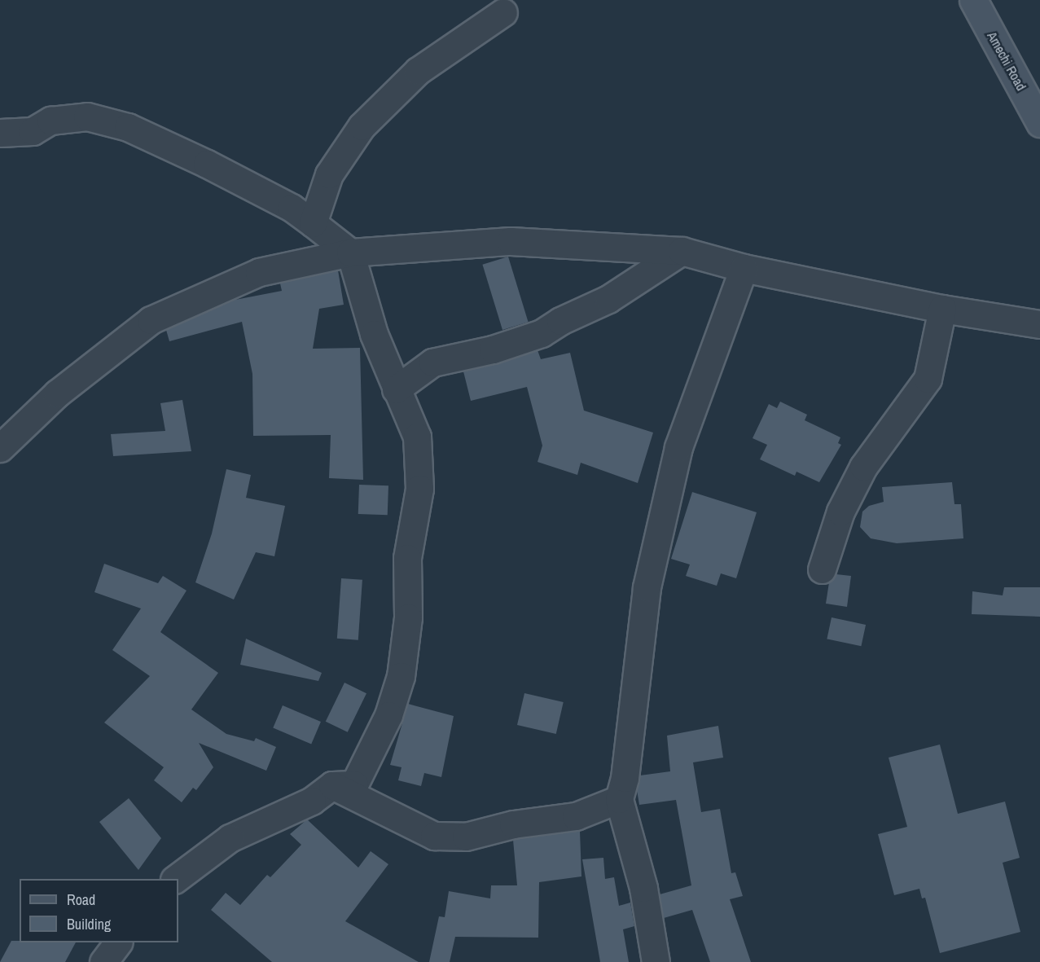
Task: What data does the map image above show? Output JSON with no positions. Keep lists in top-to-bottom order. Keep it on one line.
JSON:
{"streets":{"main road":["Amechi Road"]},"legend":["Road","Building"]}
